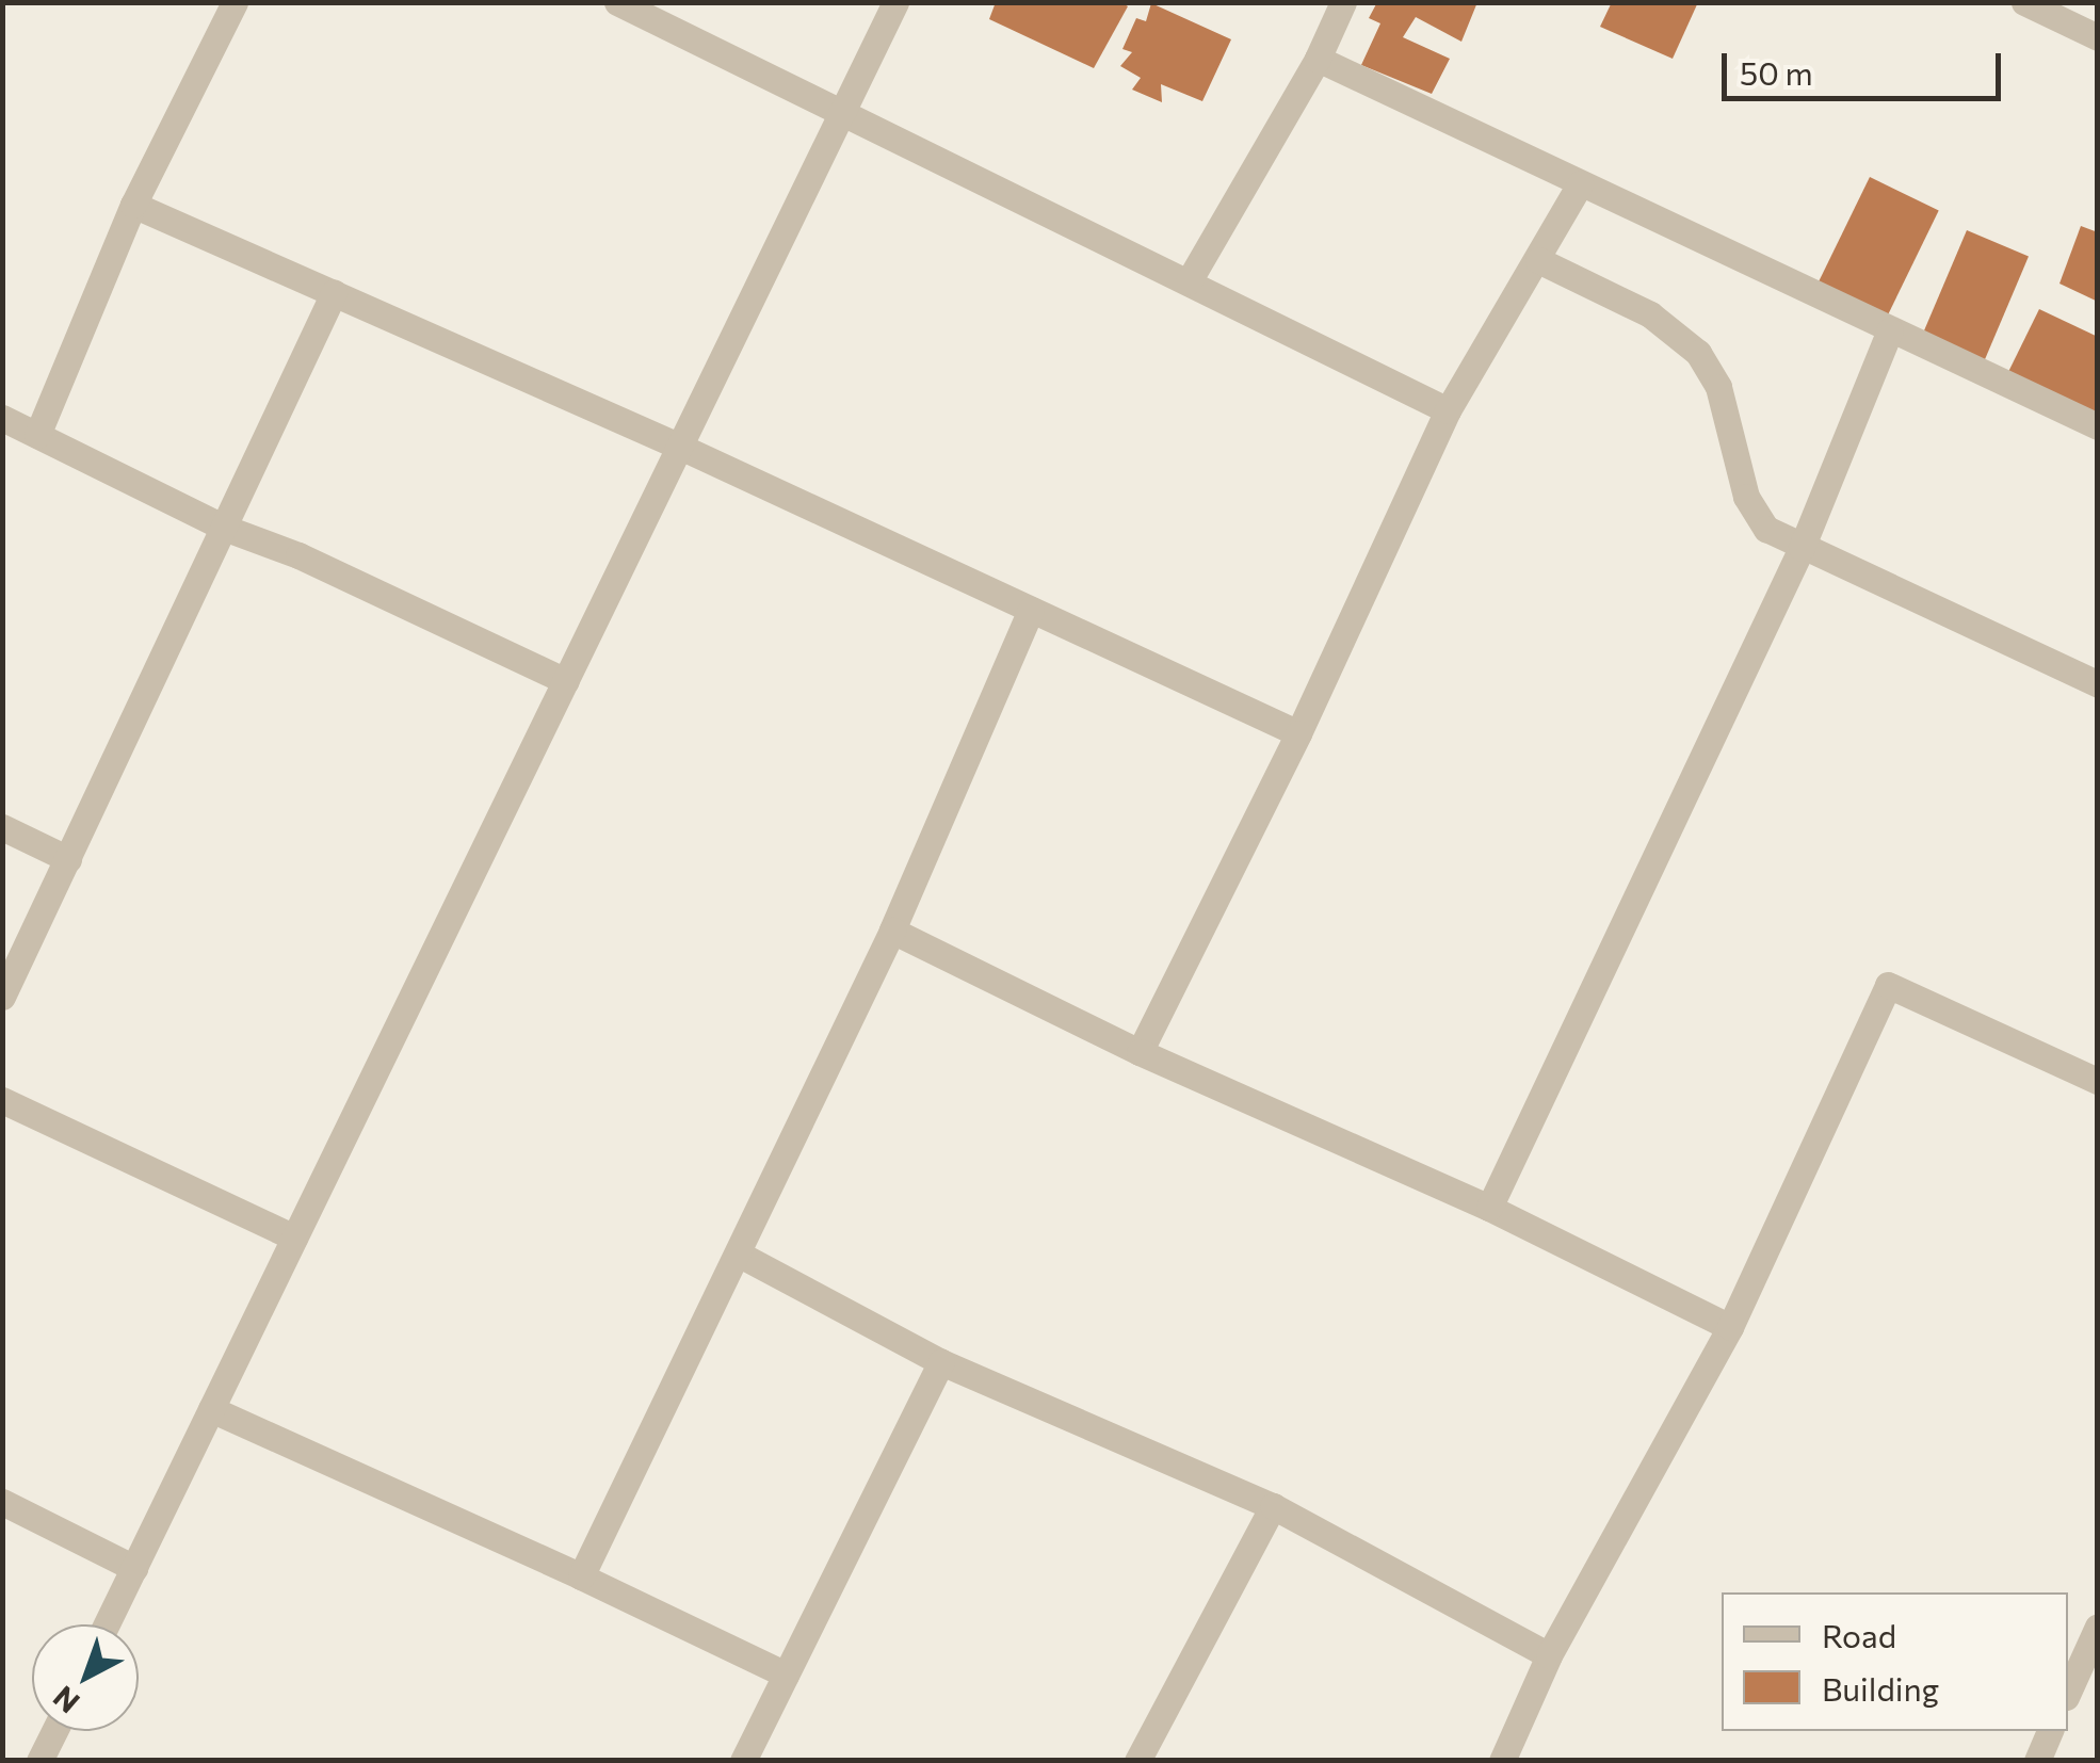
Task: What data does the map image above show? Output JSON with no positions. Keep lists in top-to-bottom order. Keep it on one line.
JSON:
{"legend":["Road","Building"],"scale_bar":"50 m","north":"bottom left"}
